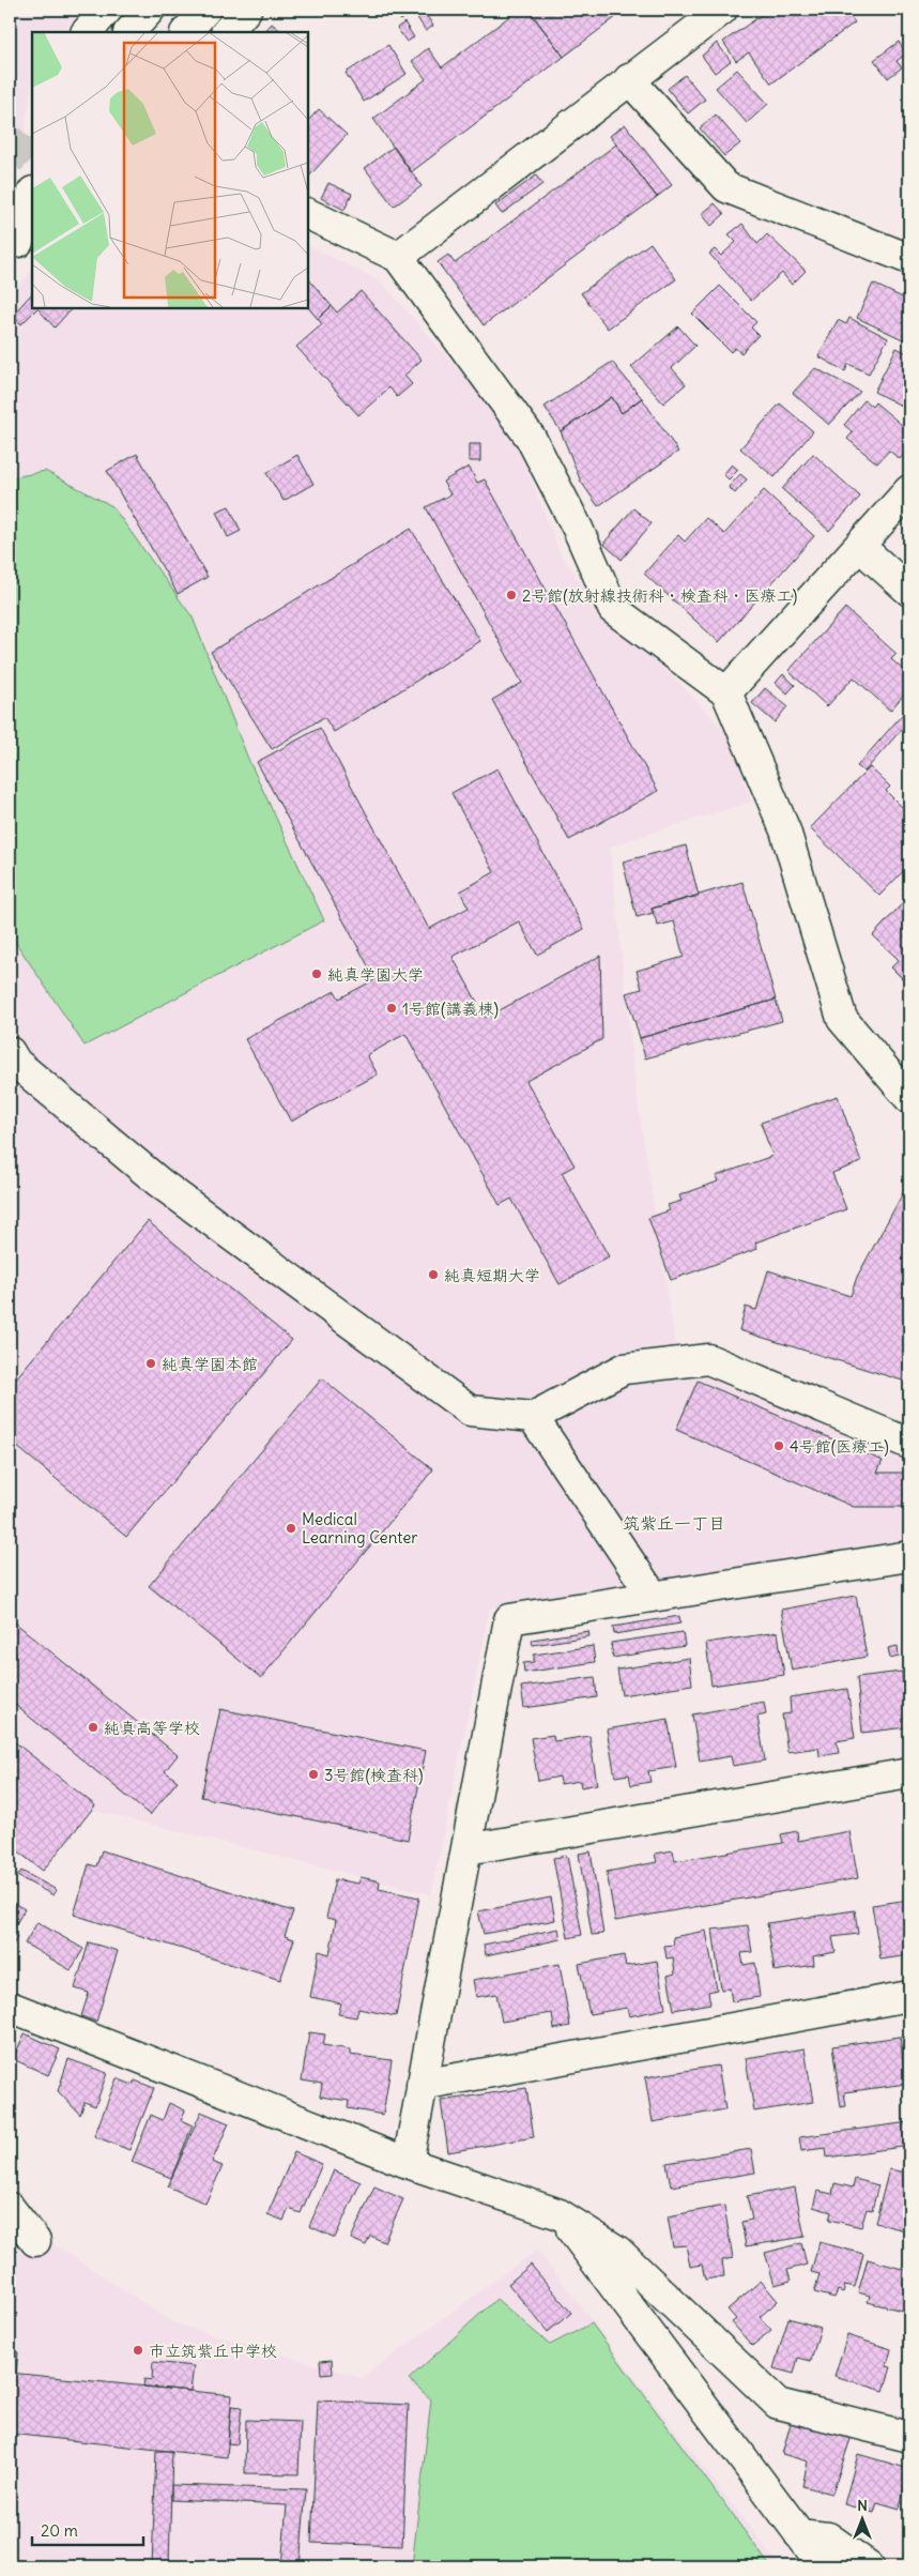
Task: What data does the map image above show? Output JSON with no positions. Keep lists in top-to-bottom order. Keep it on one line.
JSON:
{"districts":["筑紫丘一丁目"],"places":["2号館(放射線技術科・検査科・医療工)","純真学園大学","1号館(講義棟)","純真短期大学","純真学園本館","4号館(医療工)","Medical Learning Center","純真高等学校","3号館(検査科)","市立筑紫丘中学校"],"scale_bar":"20 m","north":"top"}
